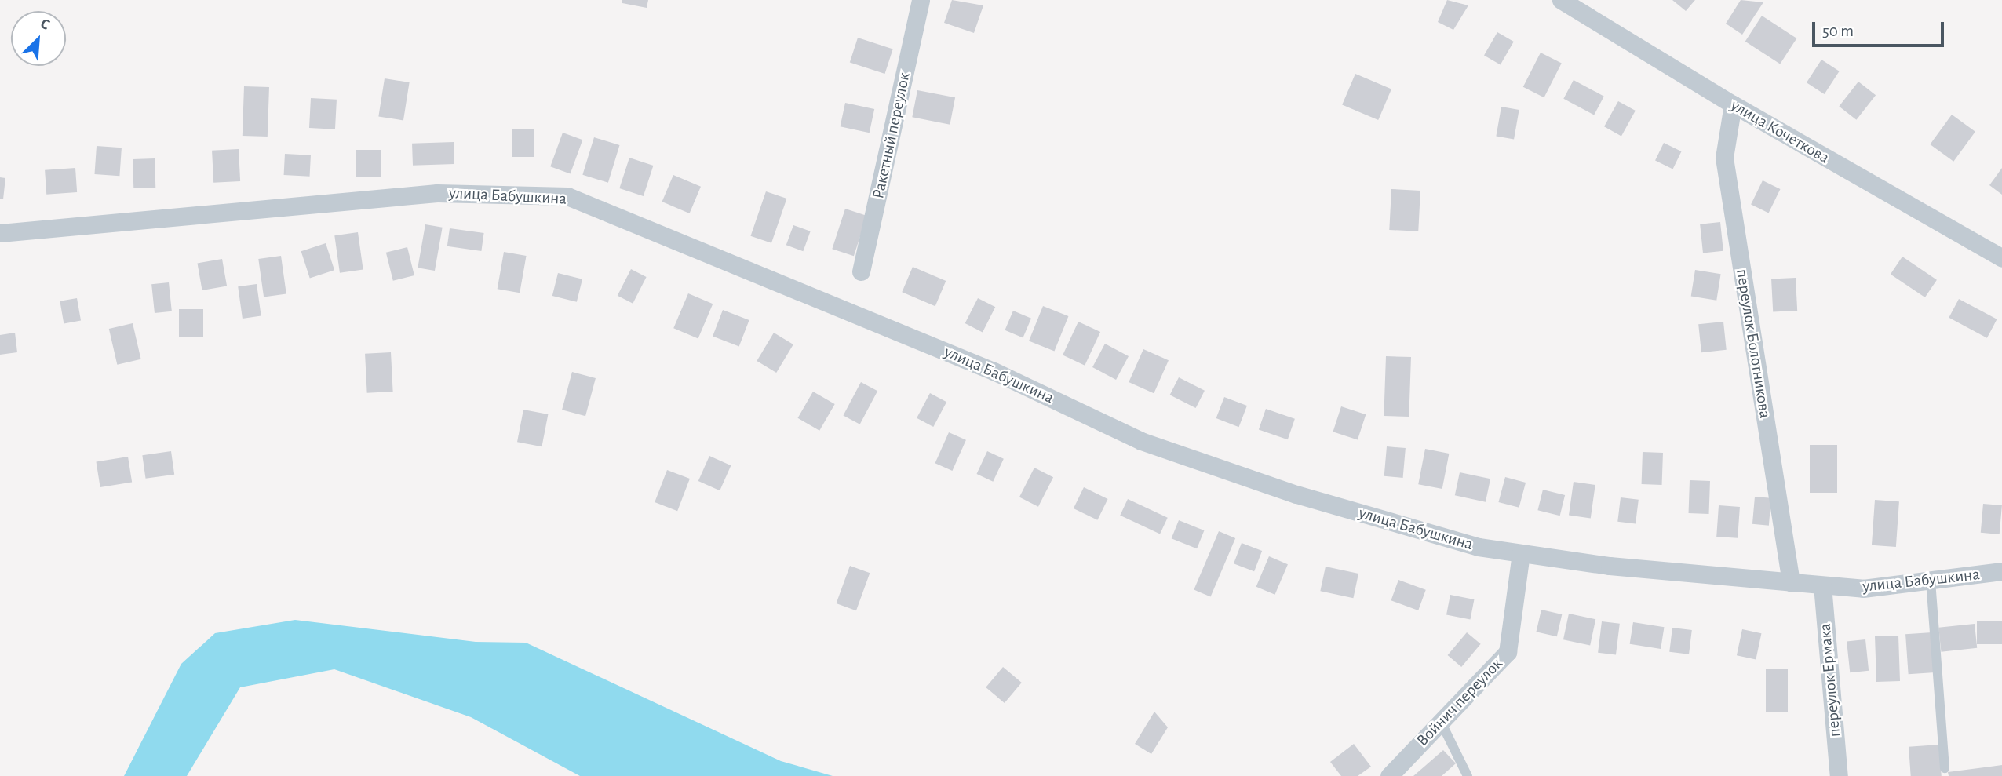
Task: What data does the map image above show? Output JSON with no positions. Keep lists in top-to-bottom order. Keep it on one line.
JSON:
{"streets":{"street":["улица Кочеткова","Ракетный переулок","улица Бабушкина","переулок Болотникова","переулок Ермака","Войнич переулок"]},"crossings":[["улица Кочеткова","переулок Болотникова"],["улица Бабушкина","переулок Болотникова"],["улица Бабушкина","переулок Ермака"],["улица Бабушкина","Войнич переулок"]],"scale_bar":"50 m","north":"top right"}
